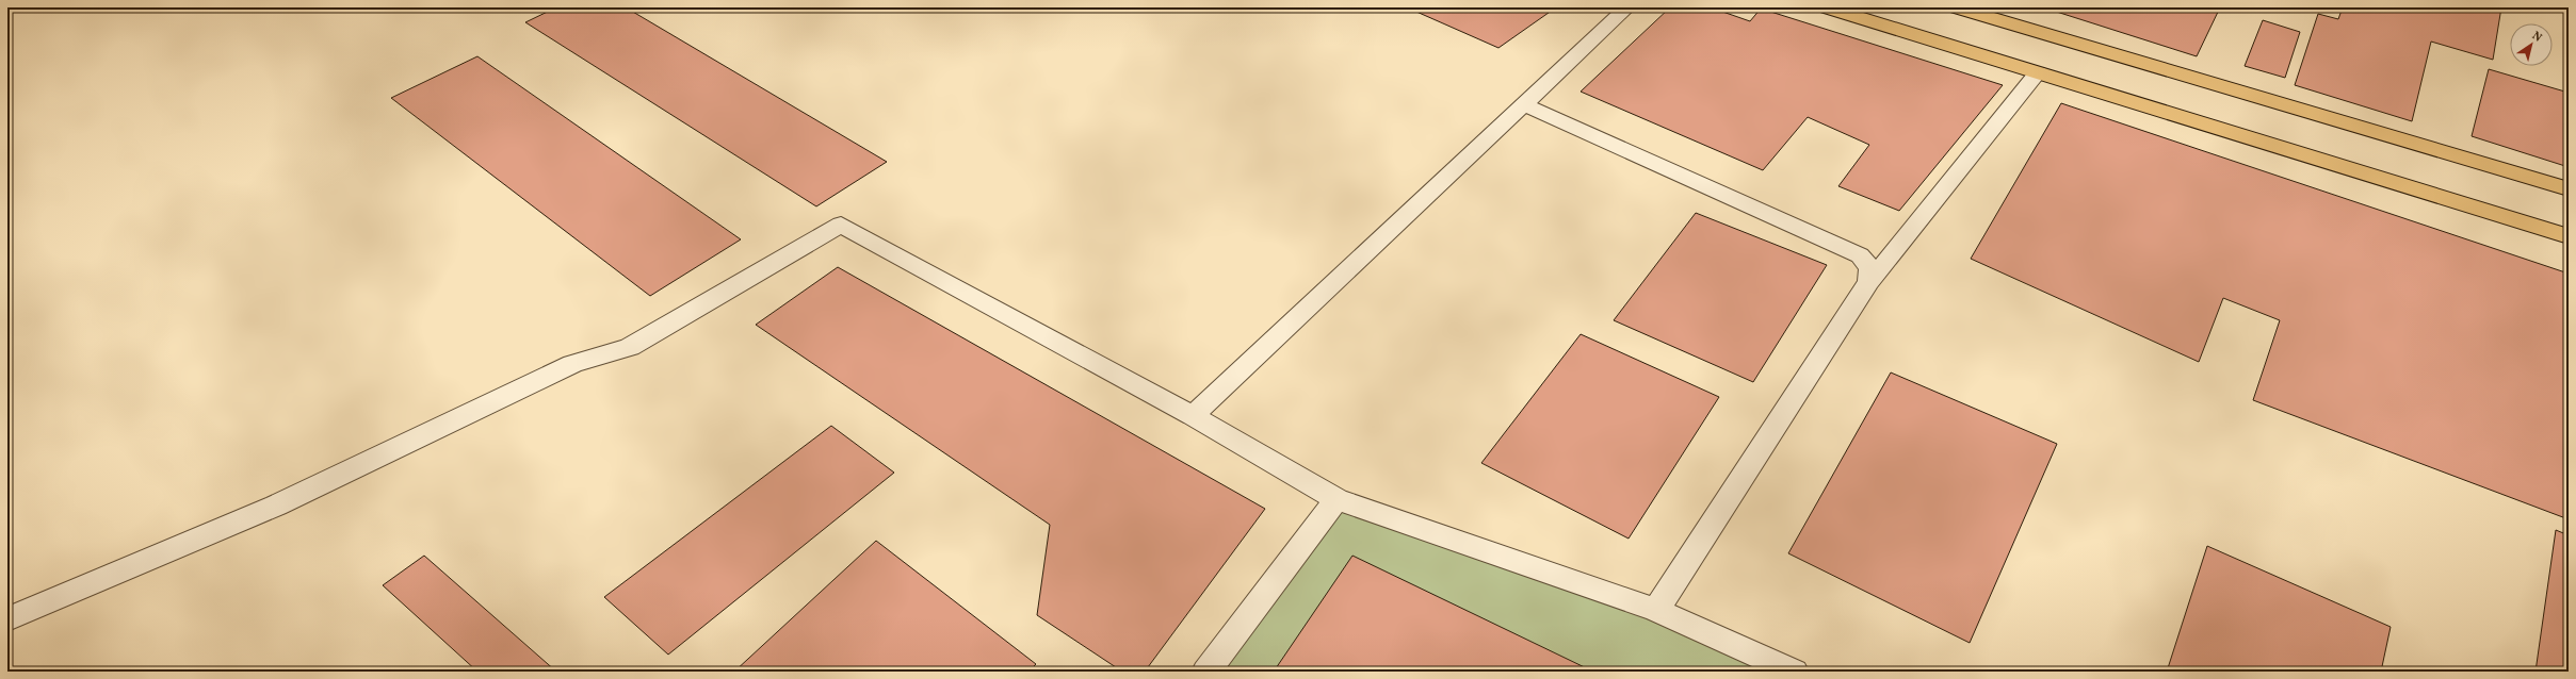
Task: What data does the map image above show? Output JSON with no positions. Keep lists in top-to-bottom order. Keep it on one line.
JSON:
{"north":"top right"}
